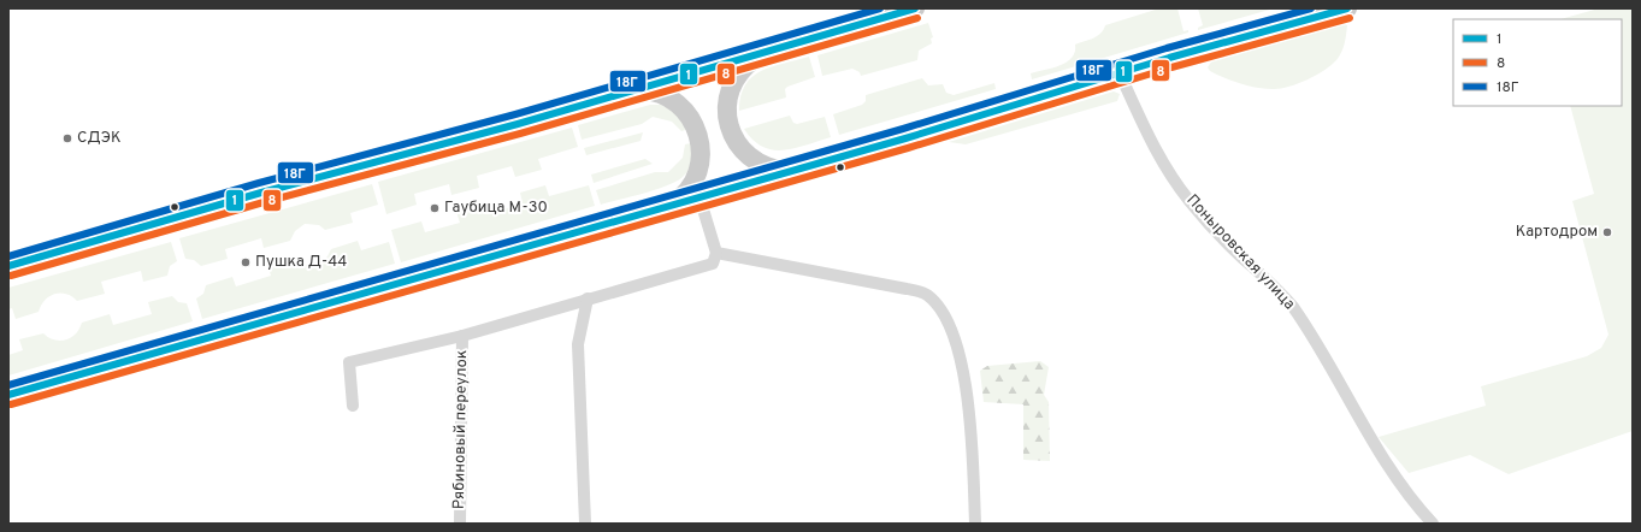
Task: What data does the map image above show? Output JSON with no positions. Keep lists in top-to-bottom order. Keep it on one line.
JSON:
{"streets":{"street":["Поныровская улица","Рябиновый переулок"]},"places":["СДЭК","Гаубица М-30","Картодром","Пушка Д-44"],"lines":["transit line 1","transit line 18Г","transit line 8"],"legend":["1","8","18Г"]}
